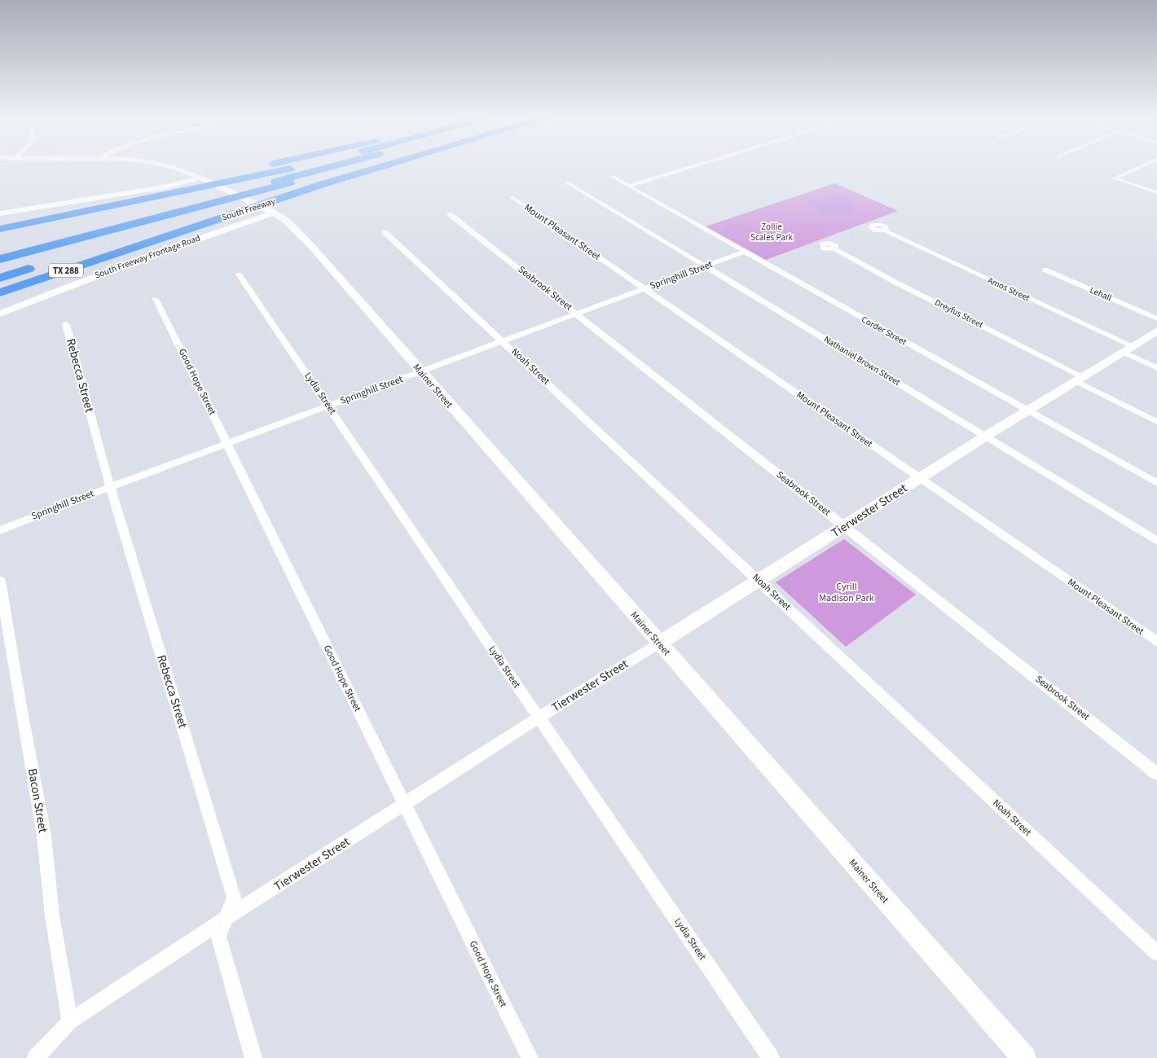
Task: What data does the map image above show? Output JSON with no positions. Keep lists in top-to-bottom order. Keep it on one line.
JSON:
{"streets":{"highway":["South Freeway","TX 288"],"street":["Mount Pleasant Street","South Freeway Frontage Road","Springhill Street","Seabrook Street","Amos Street","Lehall","Dreyfus Street","Corder Street","Nathaniel Brown Street","Noah Street","Rebecca Street","Good Hope Street","Mainer Street","Lydia Street","Tierwester Street","Bacon Street"]},"crossings":[["Mount Pleasant Street","Springhill Street"],["Mount Pleasant Street","Tierwester Street"],["South Freeway Frontage Road","Mainer Street"],["Springhill Street","Seabrook Street"],["Springhill Street","Corder Street"],["Springhill Street","Nathaniel Brown Street"],["Springhill Street","Noah Street"],["Springhill Street","Rebecca Street"],["Springhill Street","Good Hope Street"],["Springhill Street","Mainer Street"],["Springhill Street","Lydia Street"],["Seabrook Street","Tierwester Street"],["Amos Street","Tierwester Street"],["Dreyfus Street","Tierwester Street"],["Corder Street","Tierwester Street"],["Nathaniel Brown Street","Tierwester Street"],["Noah Street","Tierwester Street"],["Rebecca Street","Tierwester Street"],["Good Hope Street","Tierwester Street"],["Mainer Street","Tierwester Street"],["Lydia Street","Tierwester Street"],["Tierwester Street","Bacon Street"]],"parks":["Zollie Scales Park","Cyrill Madison Park"]}
